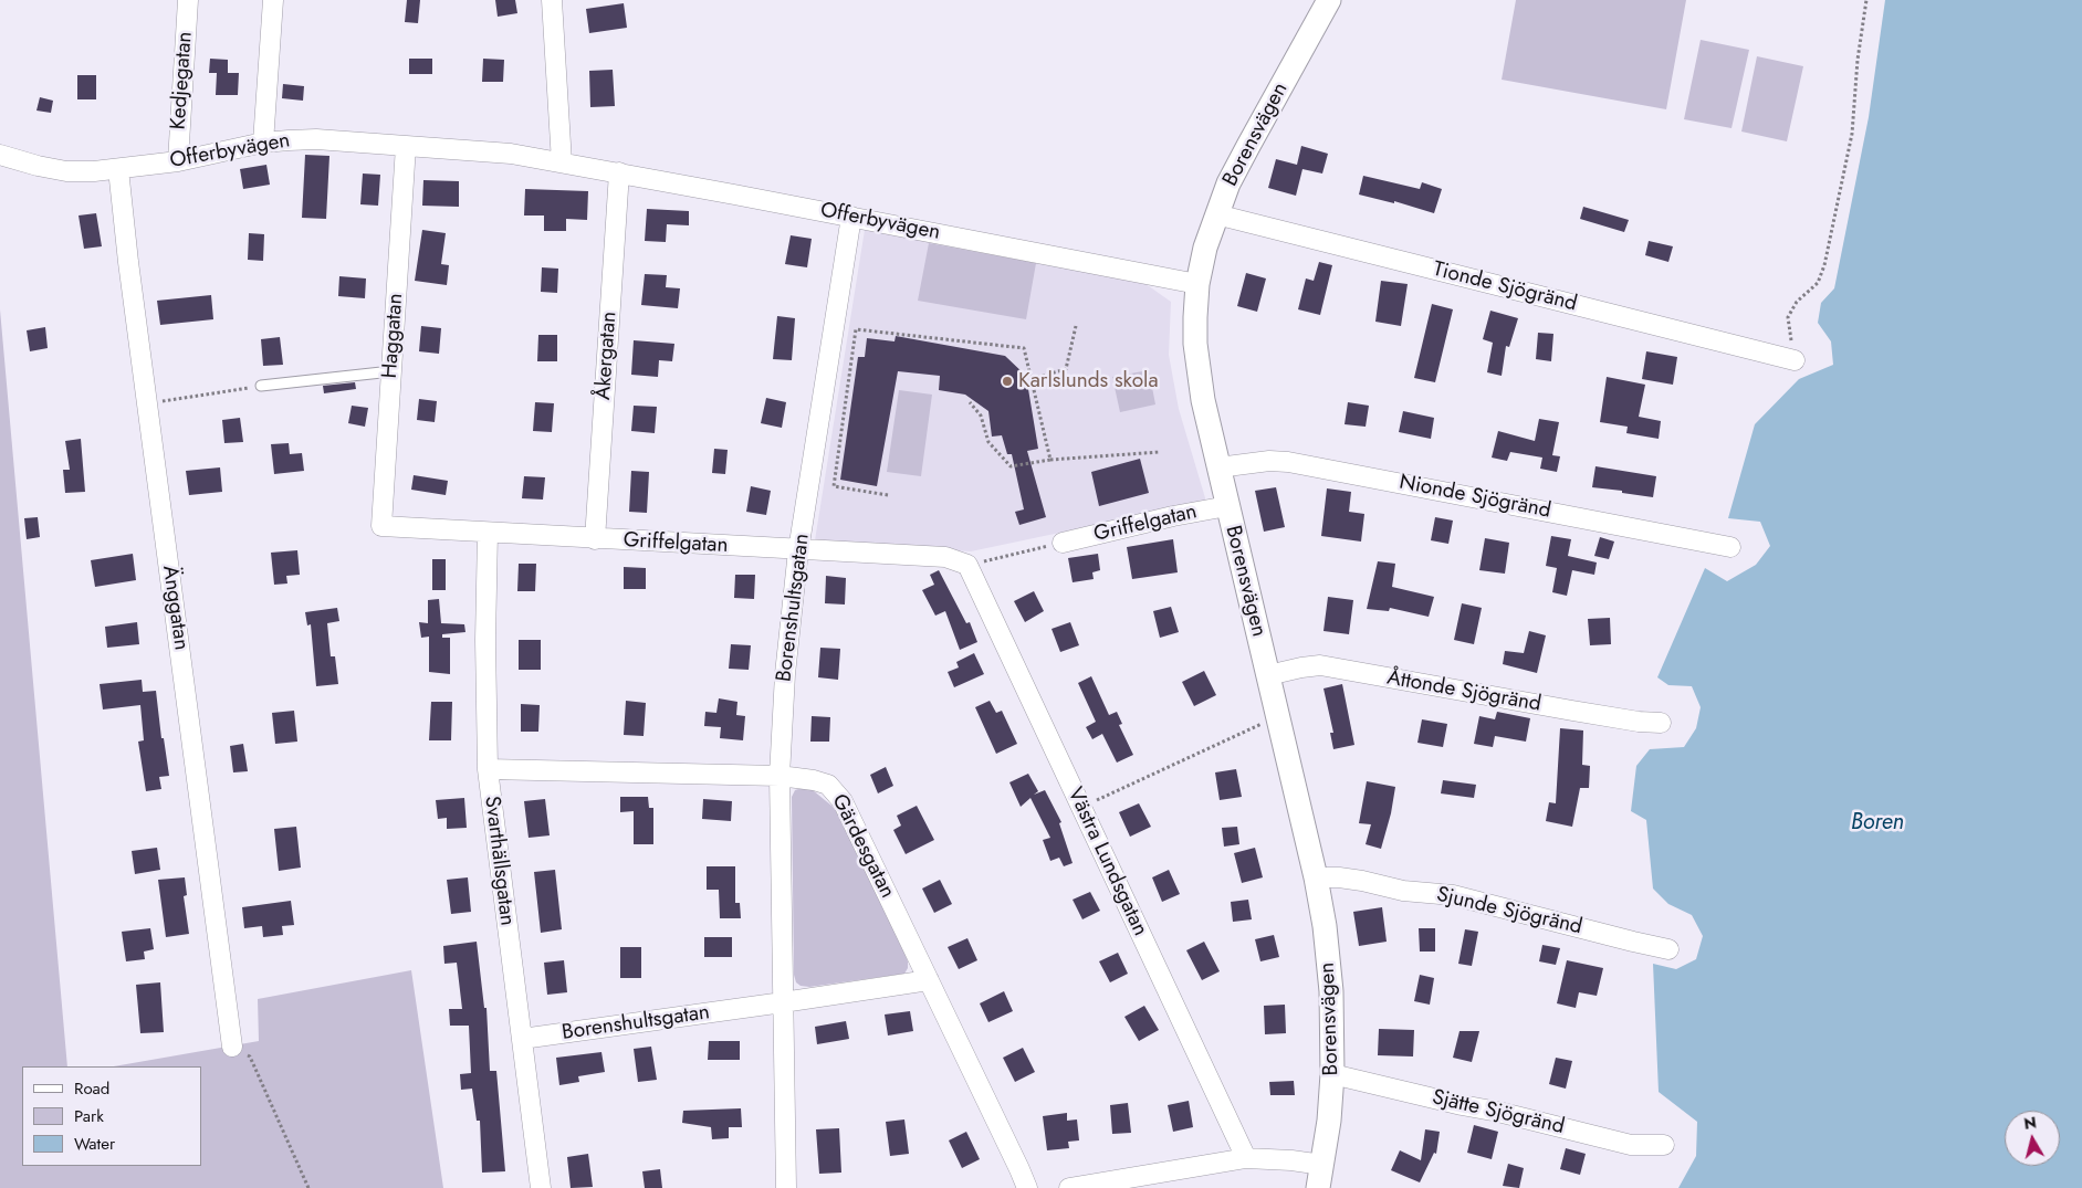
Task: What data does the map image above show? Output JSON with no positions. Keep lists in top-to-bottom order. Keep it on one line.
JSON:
{"streets":{"street":["Kedjegatan","Borensvägen","Offerbyvägen","Tionde Sjögränd","Haggatan","Åkergatan","Nionde Sjögränd","Griffelgatan","Änggatan","Borenshultsgatan","Åttonde Sjögränd","Gärdesgatan","Svarthällsgatan","Västra Lundsgatan","Sjunde Sjögränd","Sjätte Sjögränd"]},"crossings":[["Kedjegatan","Offerbyvägen"],["Borensvägen","Offerbyvägen"],["Borensvägen","Tionde Sjögränd"],["Borensvägen","Nionde Sjögränd"],["Borensvägen","Griffelgatan"],["Borensvägen","Åttonde Sjögränd"],["Borensvägen","Sjunde Sjögränd"],["Borensvägen","Sjätte Sjögränd"],["Offerbyvägen","Haggatan"],["Offerbyvägen","Åkergatan"],["Offerbyvägen","Änggatan"],["Offerbyvägen","Borenshultsgatan"],["Haggatan","Griffelgatan"],["Åkergatan","Griffelgatan"],["Griffelgatan","Borenshultsgatan"],["Griffelgatan","Svarthällsgatan"],["Griffelgatan","Västra Lundsgatan"],["Borenshultsgatan","Gärdesgatan"],["Borenshultsgatan","Svarthällsgatan"],["Gärdesgatan","Svarthällsgatan"]],"water":["Boren"],"places":["Karlslunds skola"],"legend":["Road","Park","Water"],"north":"top"}
